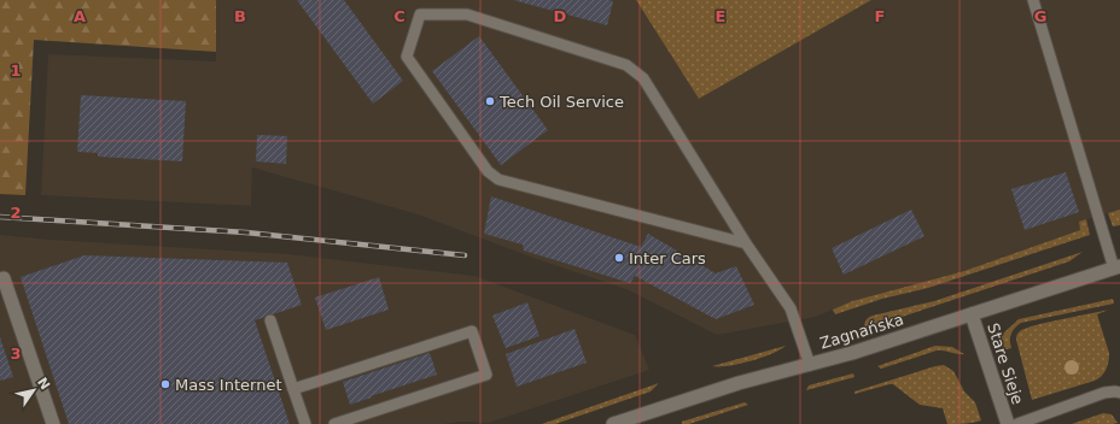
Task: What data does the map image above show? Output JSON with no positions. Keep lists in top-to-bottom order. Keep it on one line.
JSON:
{"streets":{"street":["Zagnańska","Stare Sieje"]},"crossings":[["Zagnańska","Stare Sieje"]],"places":["Tech Oil Service","Inter Cars","Mass Internet"],"north":"top right","grid":{"columns":["A","B","C","D","E","F","G"],"rows":["1","2","3"]}}
